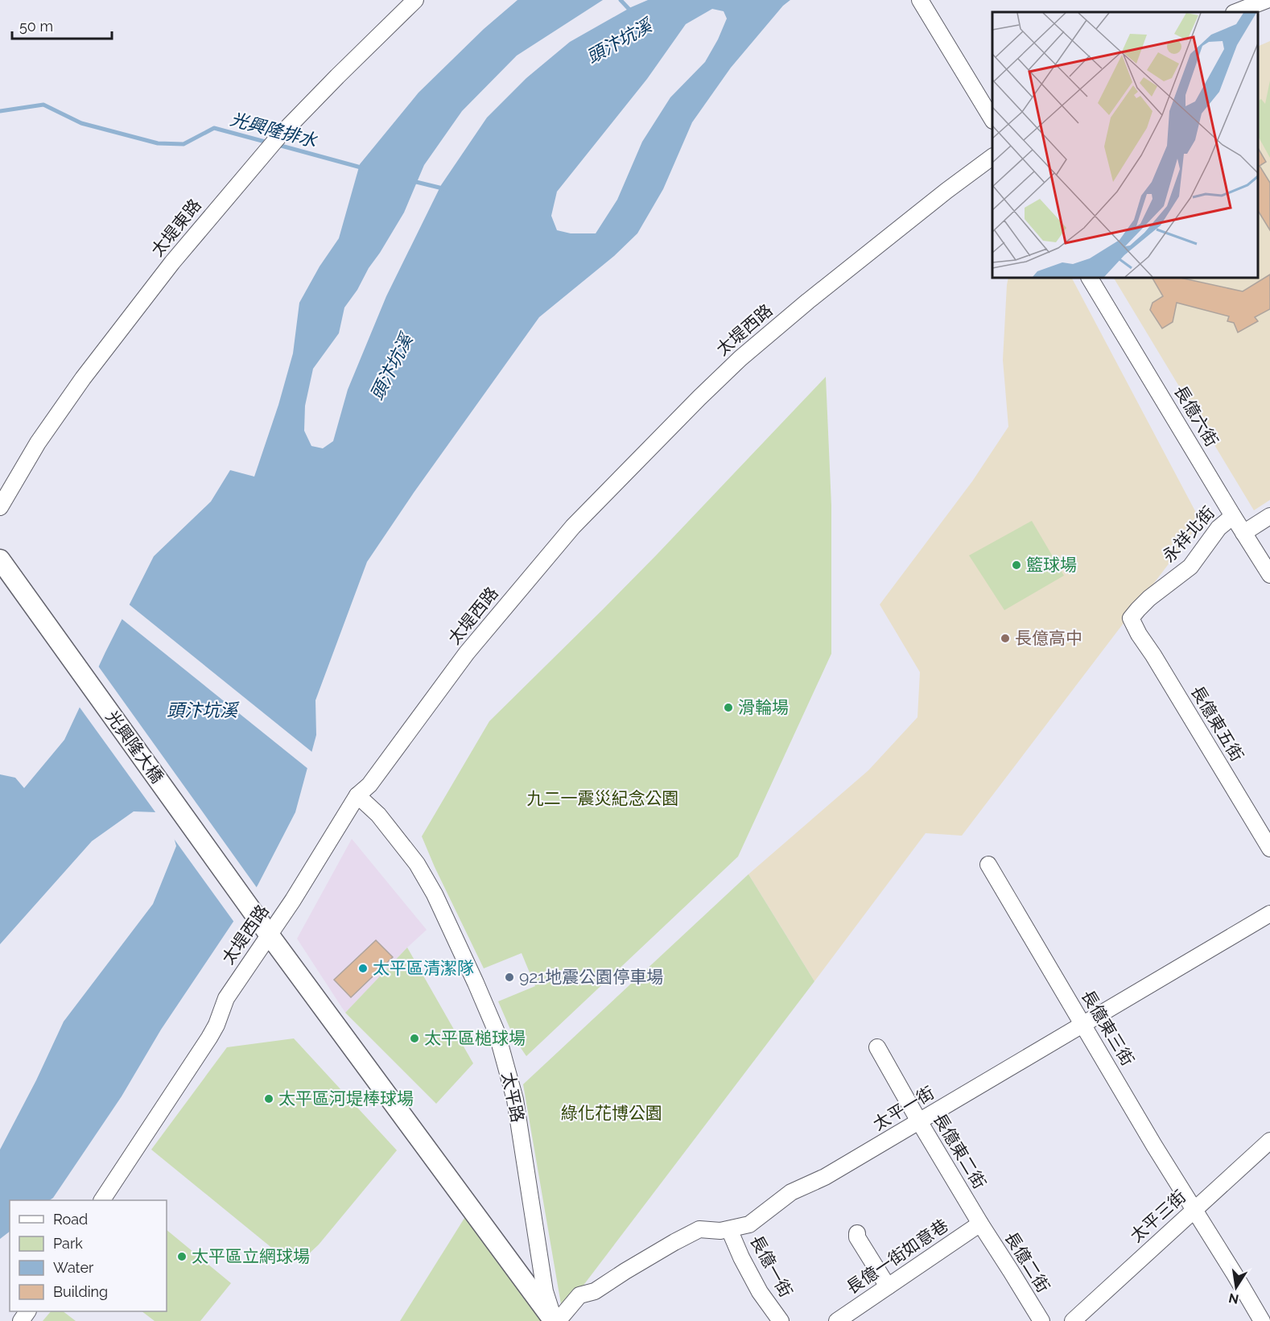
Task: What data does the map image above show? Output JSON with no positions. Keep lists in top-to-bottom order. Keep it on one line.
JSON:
{"streets":{"street":["太堤東路","太堤西路","長億六街","永祥北街","長億東五街","光興隆大橋","長億東三街","太平路","太平一街","長億東二街","太平三街","長億一街如意巷","長億二街","長億一街"]},"crossings":[["太堤西路","光興隆大橋"],["太堤西路","太平路"],["長億六街","永祥北街"],["永祥北街","長億東五街"],["長億東三街","太平一街"],["長億東三街","太平三街"],["太平路","太平一街"],["太平一街","長億東二街"],["太平一街","長億一街"],["長億東二街","長億一街如意巷"],["長億東二街","長億二街"],["長億一街如意巷","長億二街"]],"water":["頭汴坑溪","光興隆排水"],"parks":["九二一震災紀念公園","綠化花博公園"],"places":["籃球場","長億高中","滑輪場","太平區清潔隊","921地震公園停車場","太平區槌球場","太平區河堤棒球場","太平區立網球場"],"legend":["Road","Park","Water","Building"],"scale_bar":"50 m","north":"bottom"}
